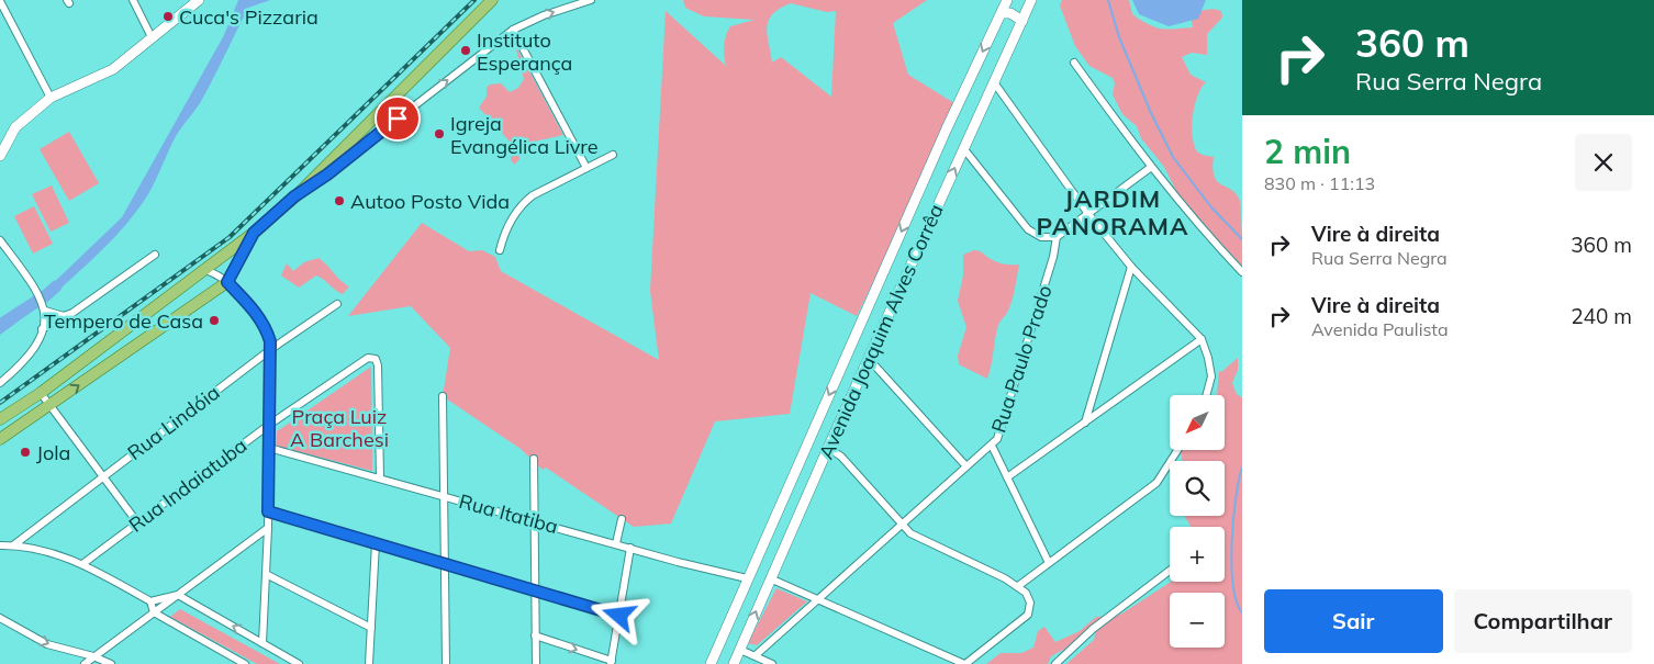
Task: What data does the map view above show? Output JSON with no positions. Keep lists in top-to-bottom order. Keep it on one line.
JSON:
{"streets":{"main road":["Avenida Joaquim Alves Corrêa"],"street":["Rua Paulo Prado","Rua Lindóia","Rua Indaiatuba","Rua Itatiba"]},"crossings":[["Avenida Joaquim Alves Corrêa","Rua Itatiba"],["Rua Indaiatuba","Rua Itatiba"]],"districts":["JARDIM PANORAMA"],"parks":["Praça Luiz A Barchesi"],"places":["Cuca's Pizzaria","Instituto Esperança","Igreja Evangélica Livre","Autoo Posto Vida","Tempero de Casa","Jola"],"north":"bottom left","page":{"turn":["360 m","Rua Serra Negra"],"heading":["2 min","830 m · 11:13"],"list":[{"name":"Vire à direita","note":"Rua Serra Negra","value":"360 m"},{"name":"Vire à direita","note":"Avenida Paulista","value":"240 m"}],"map_buttons":["+","−"],"buttons":["Sair","Compartilhar"]}}
